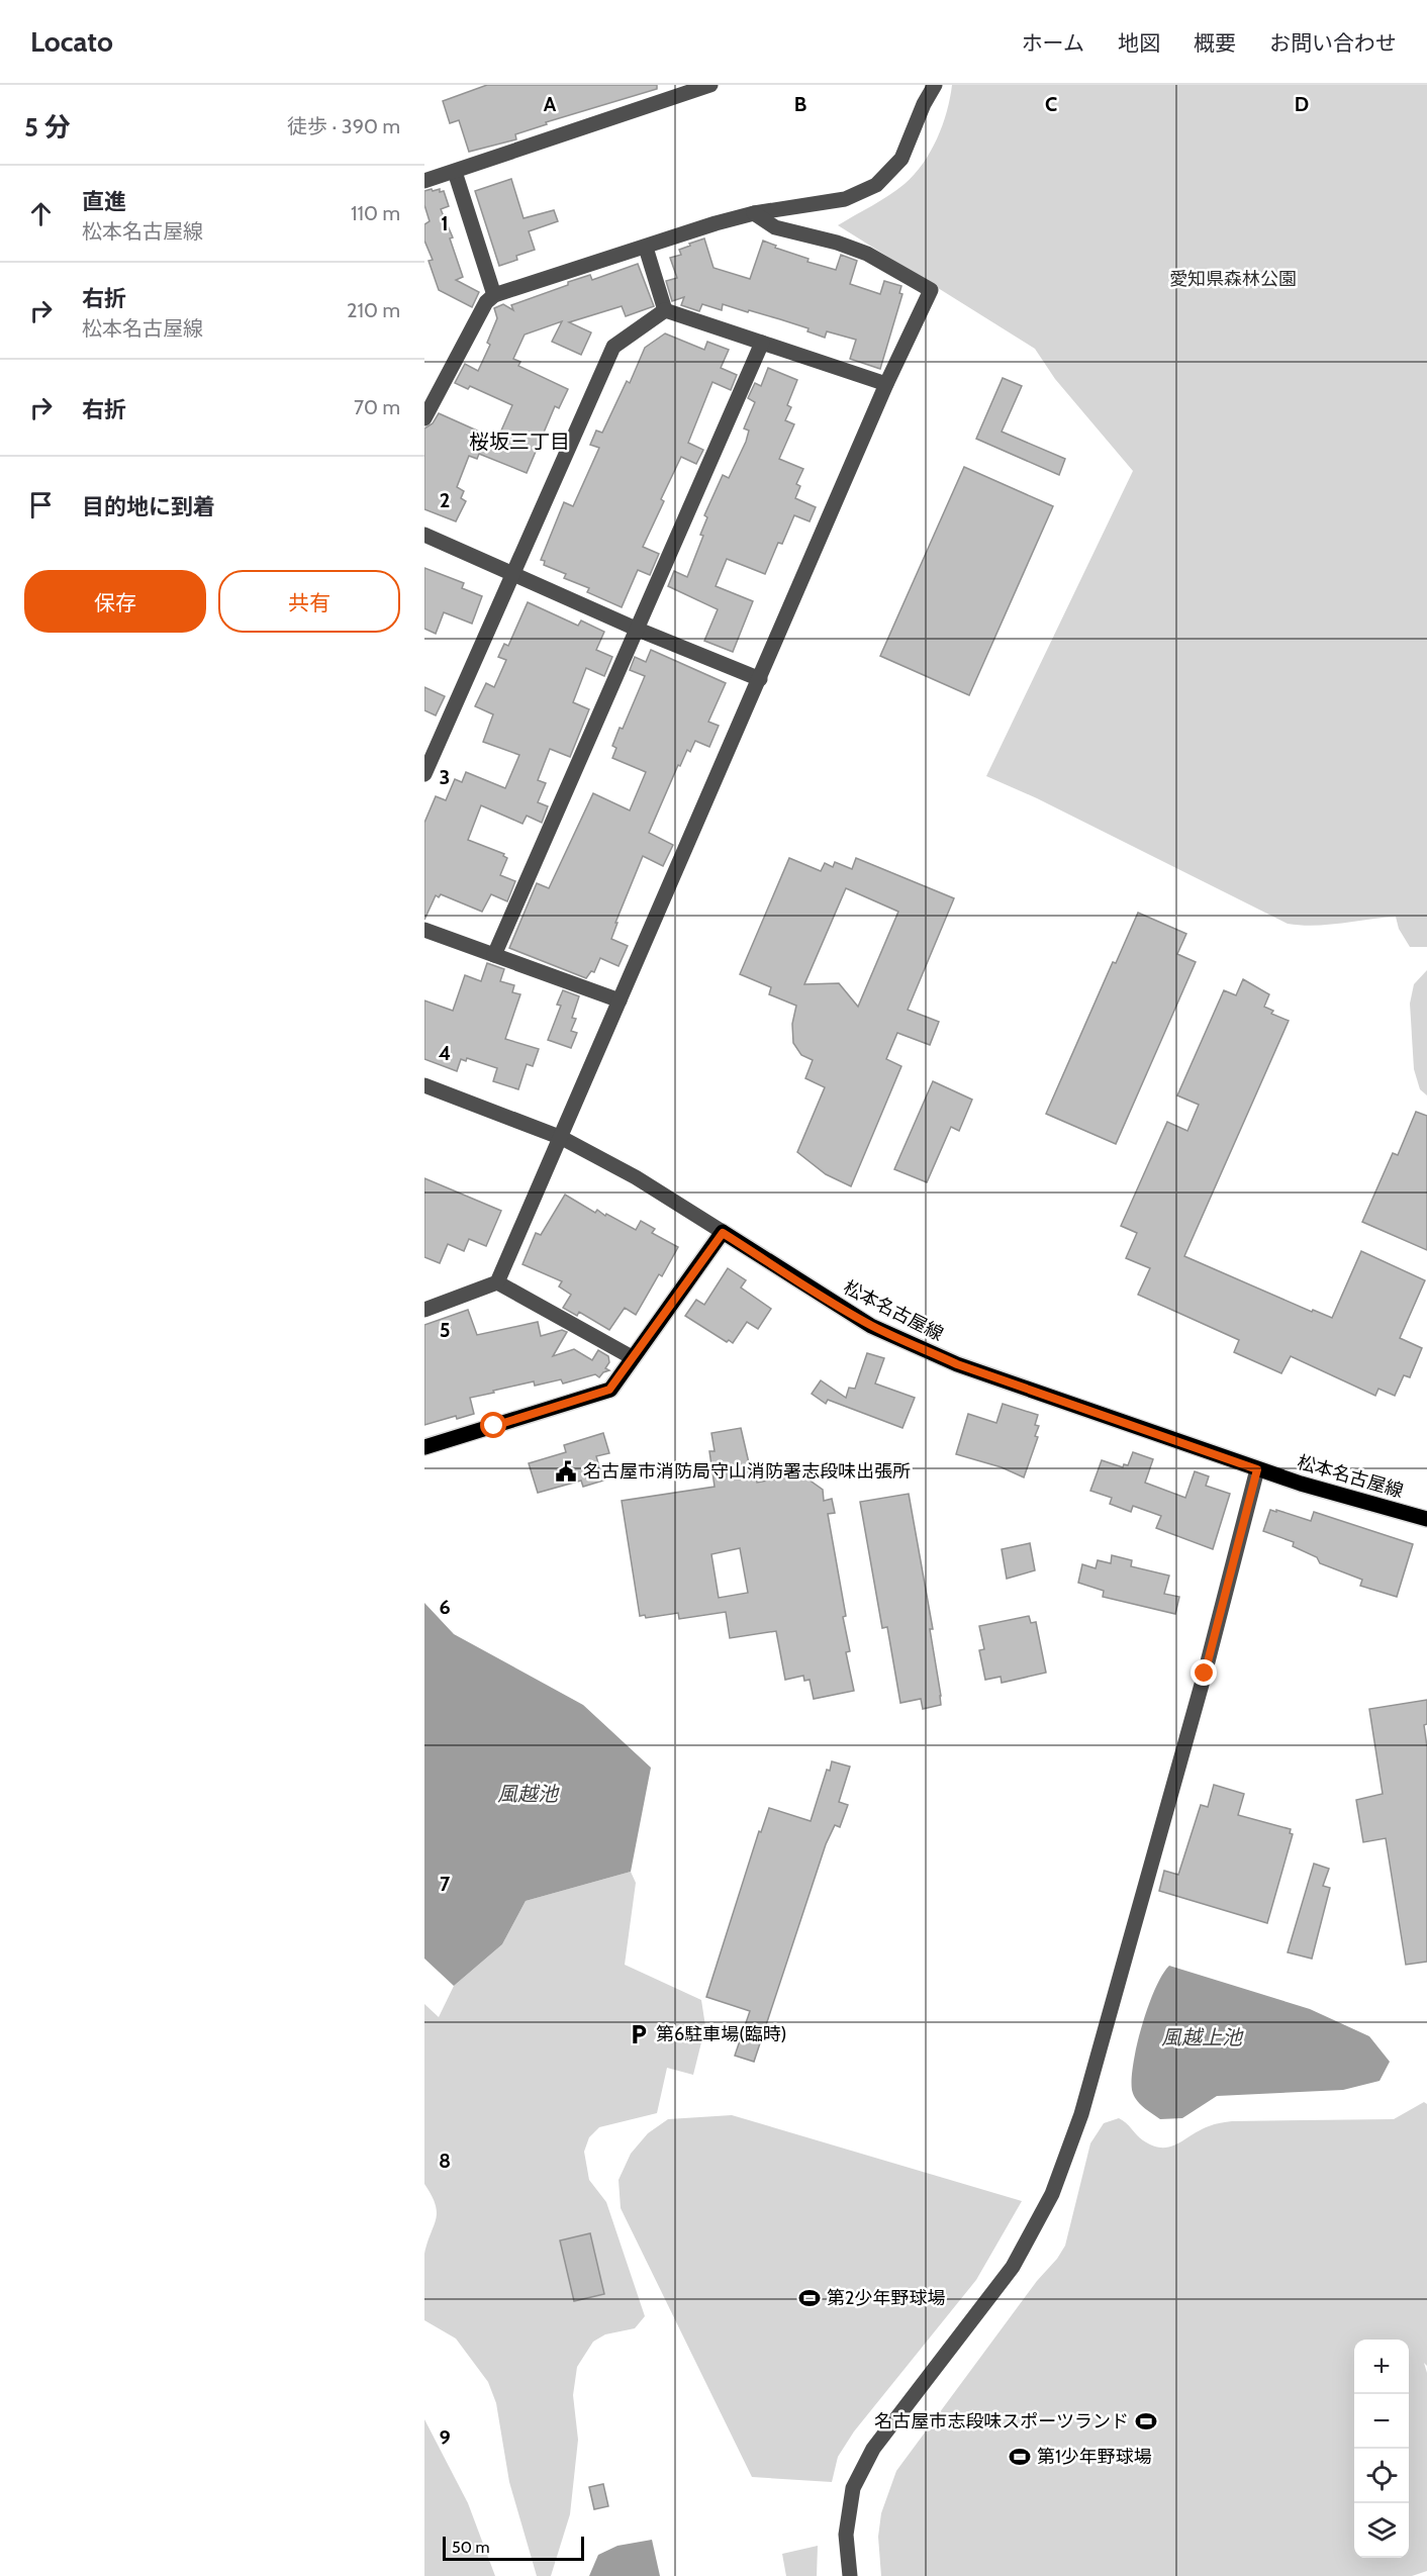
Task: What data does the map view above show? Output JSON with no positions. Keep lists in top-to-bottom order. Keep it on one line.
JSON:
{"streets":{"main road":["松本名古屋線"]},"districts":["桜坂三丁目"],"water":["風越池","風越上池"],"parks":["愛知県森林公園"],"places":{"public building":["名古屋市消防局守山消防署志段味出張所"],"parking":["第6駐車場(臨時)"],"sports":["第2少年野球場","名古屋市志段味スポーツランド","第1少年野球場"]},"scale_bar":"50 m","page":{"header":"Locato","nav":["ホーム","地図","概要","お問い合わせ"],"heading":["5 分","徒歩 · 390 m"],"list":[["直進","松本名古屋線","110 m"],["右折","松本名古屋線","210 m"],["右折","70 m"],"目的地に到着"],"buttons":["保存","共有"],"map_buttons":["+","−"],"scale":"50 m"},"grid":{"columns":["A","B","C","D"],"rows":["1","2","3","4","5","6","7","8","9"]}}
